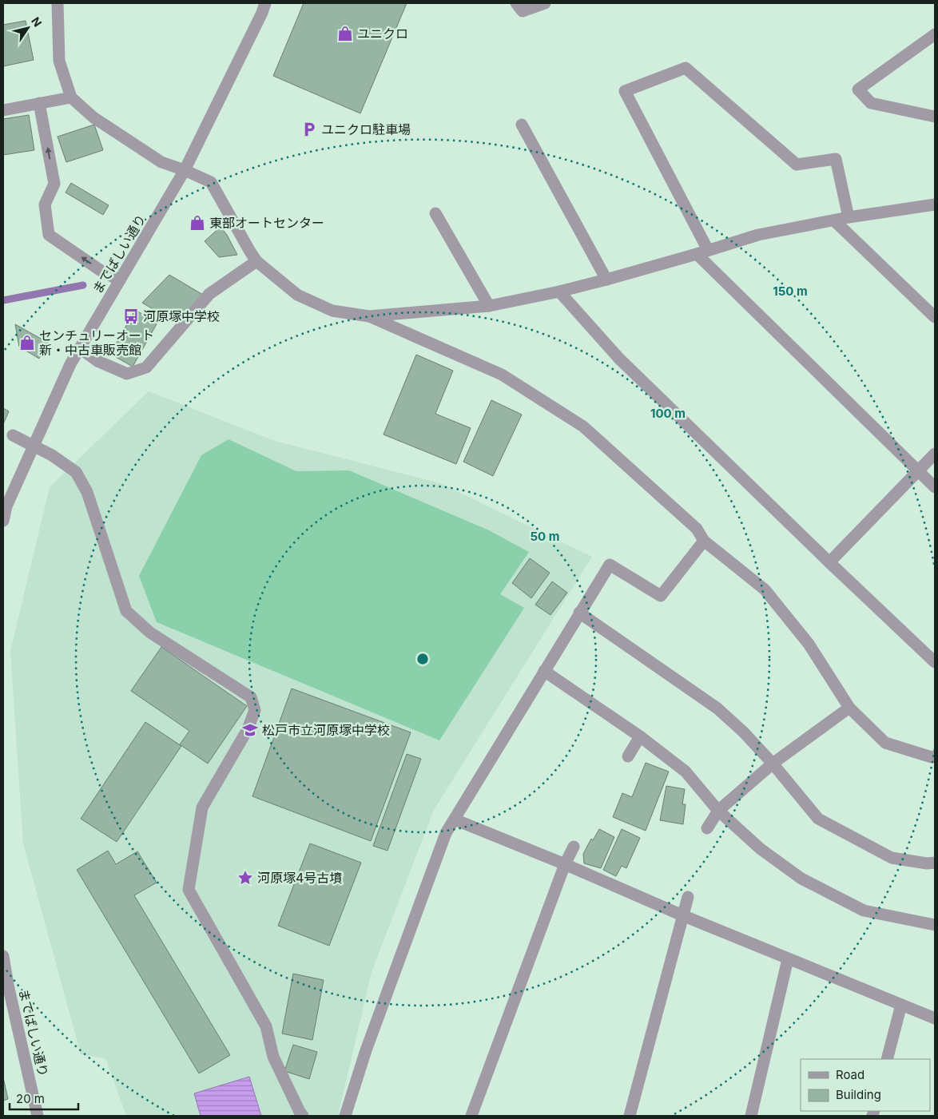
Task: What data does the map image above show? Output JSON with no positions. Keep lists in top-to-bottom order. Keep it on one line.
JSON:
{"streets":{"street":["までばしい通り"]},"places":{"shop":["ユニクロ","東部オートセンター","センチュリーオート 新・中古車販売館"],"parking":["ユニクロ駐車場"],"bus stop":["河原塚中学校"],"school or university":["松戸市立河原塚中学校"],"place":["河原塚4号古墳"]},"legend":["Road","Building"],"scale_bar":"20 m","north":"top right","rings":["150 m","100 m","50 m"]}
